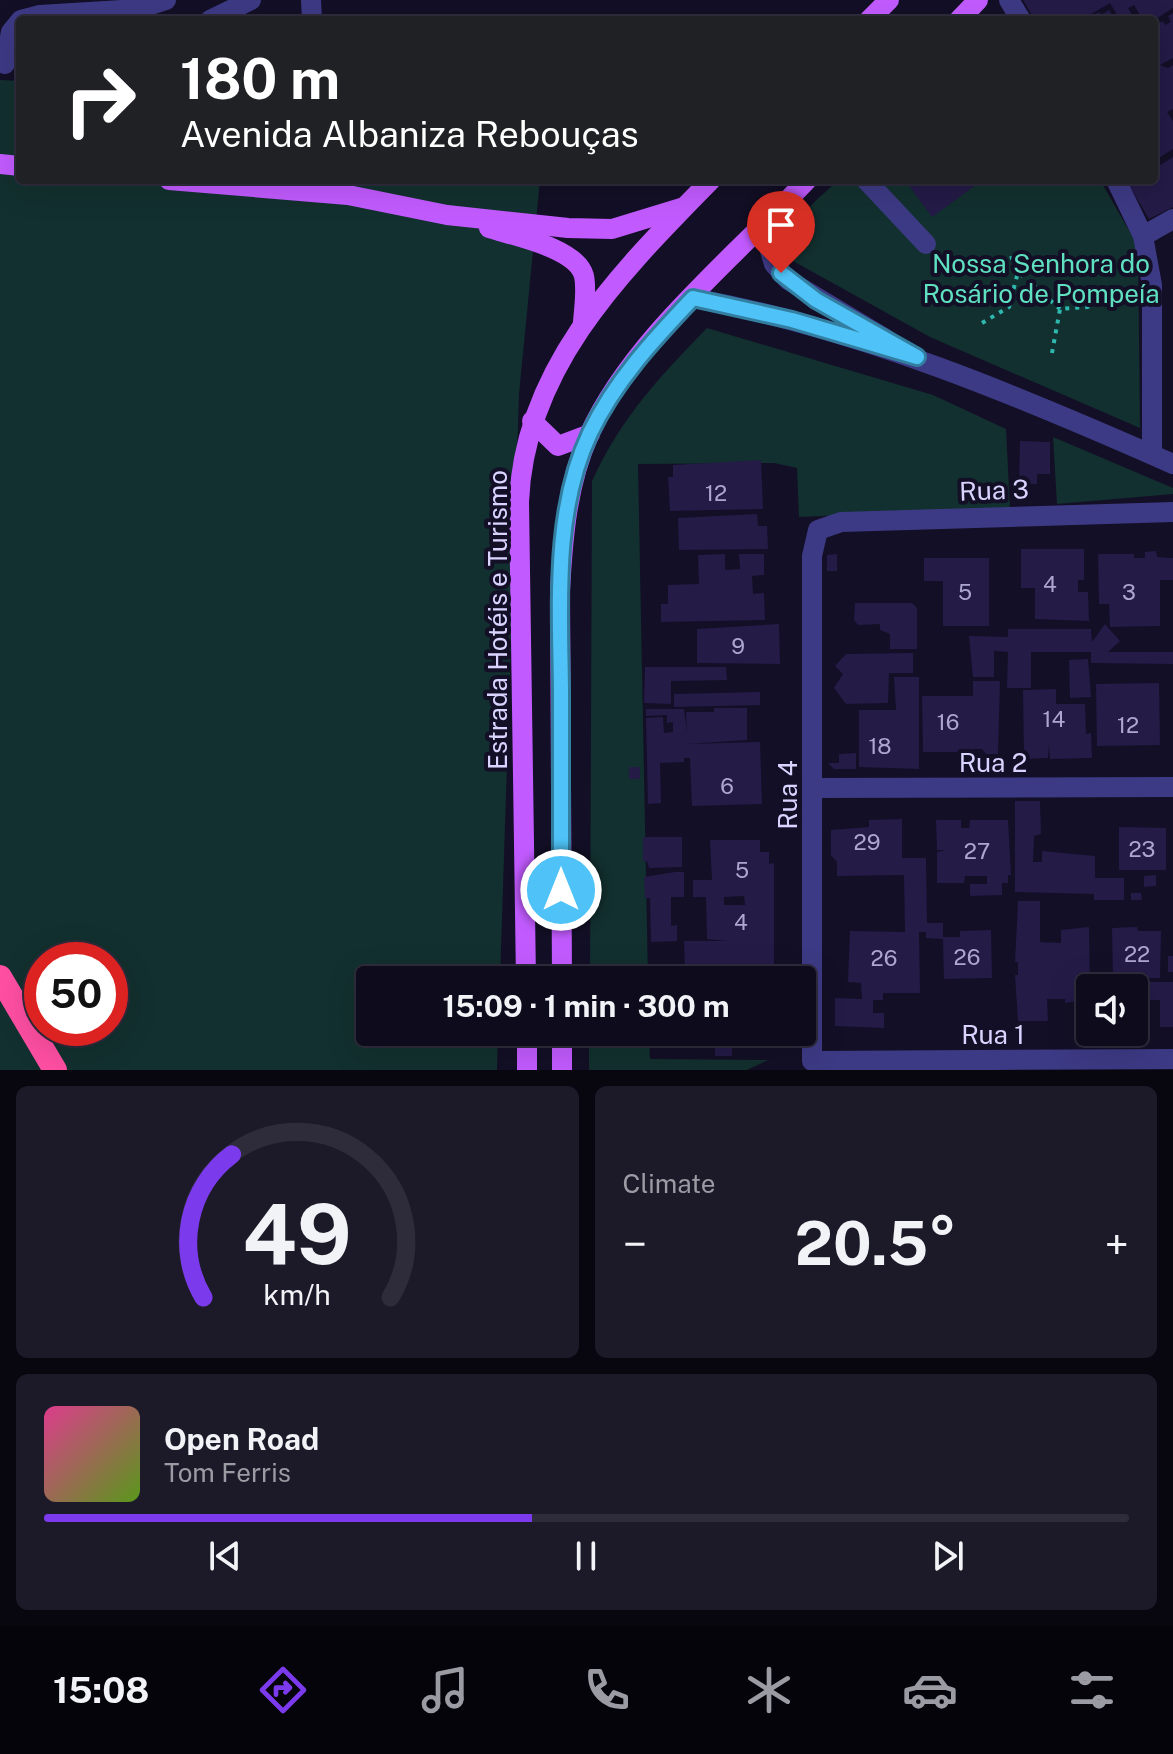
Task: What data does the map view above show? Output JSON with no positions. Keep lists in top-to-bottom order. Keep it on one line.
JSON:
{"streets":{"main road":["Estrada Hotéis e Turismo"],"street":["Rua 3","Rua 2","Rua 4","Rua 1"]},"crossings":[["Rua 3","Rua 4"],["Rua 2","Rua 4"],["Rua 4","Rua 1"]],"parks":["Nossa Senhora do Rosário de Pompeía"],"house_numbers":["12","4","5","3","9","14","16","12","18","6","29","23","27","5","4","22","26","26"],"page":{"turn":["180 m","Avenida Albaniza Rebouças"],"limit":"50","trip":"15:09 · 1 min · 300 m","tile":"Climate","heat":["−","20.5°","+"],"song":["Open Road","Tom Ferris"],"tabs":"15:08","gauge":["49","km/h"]}}
